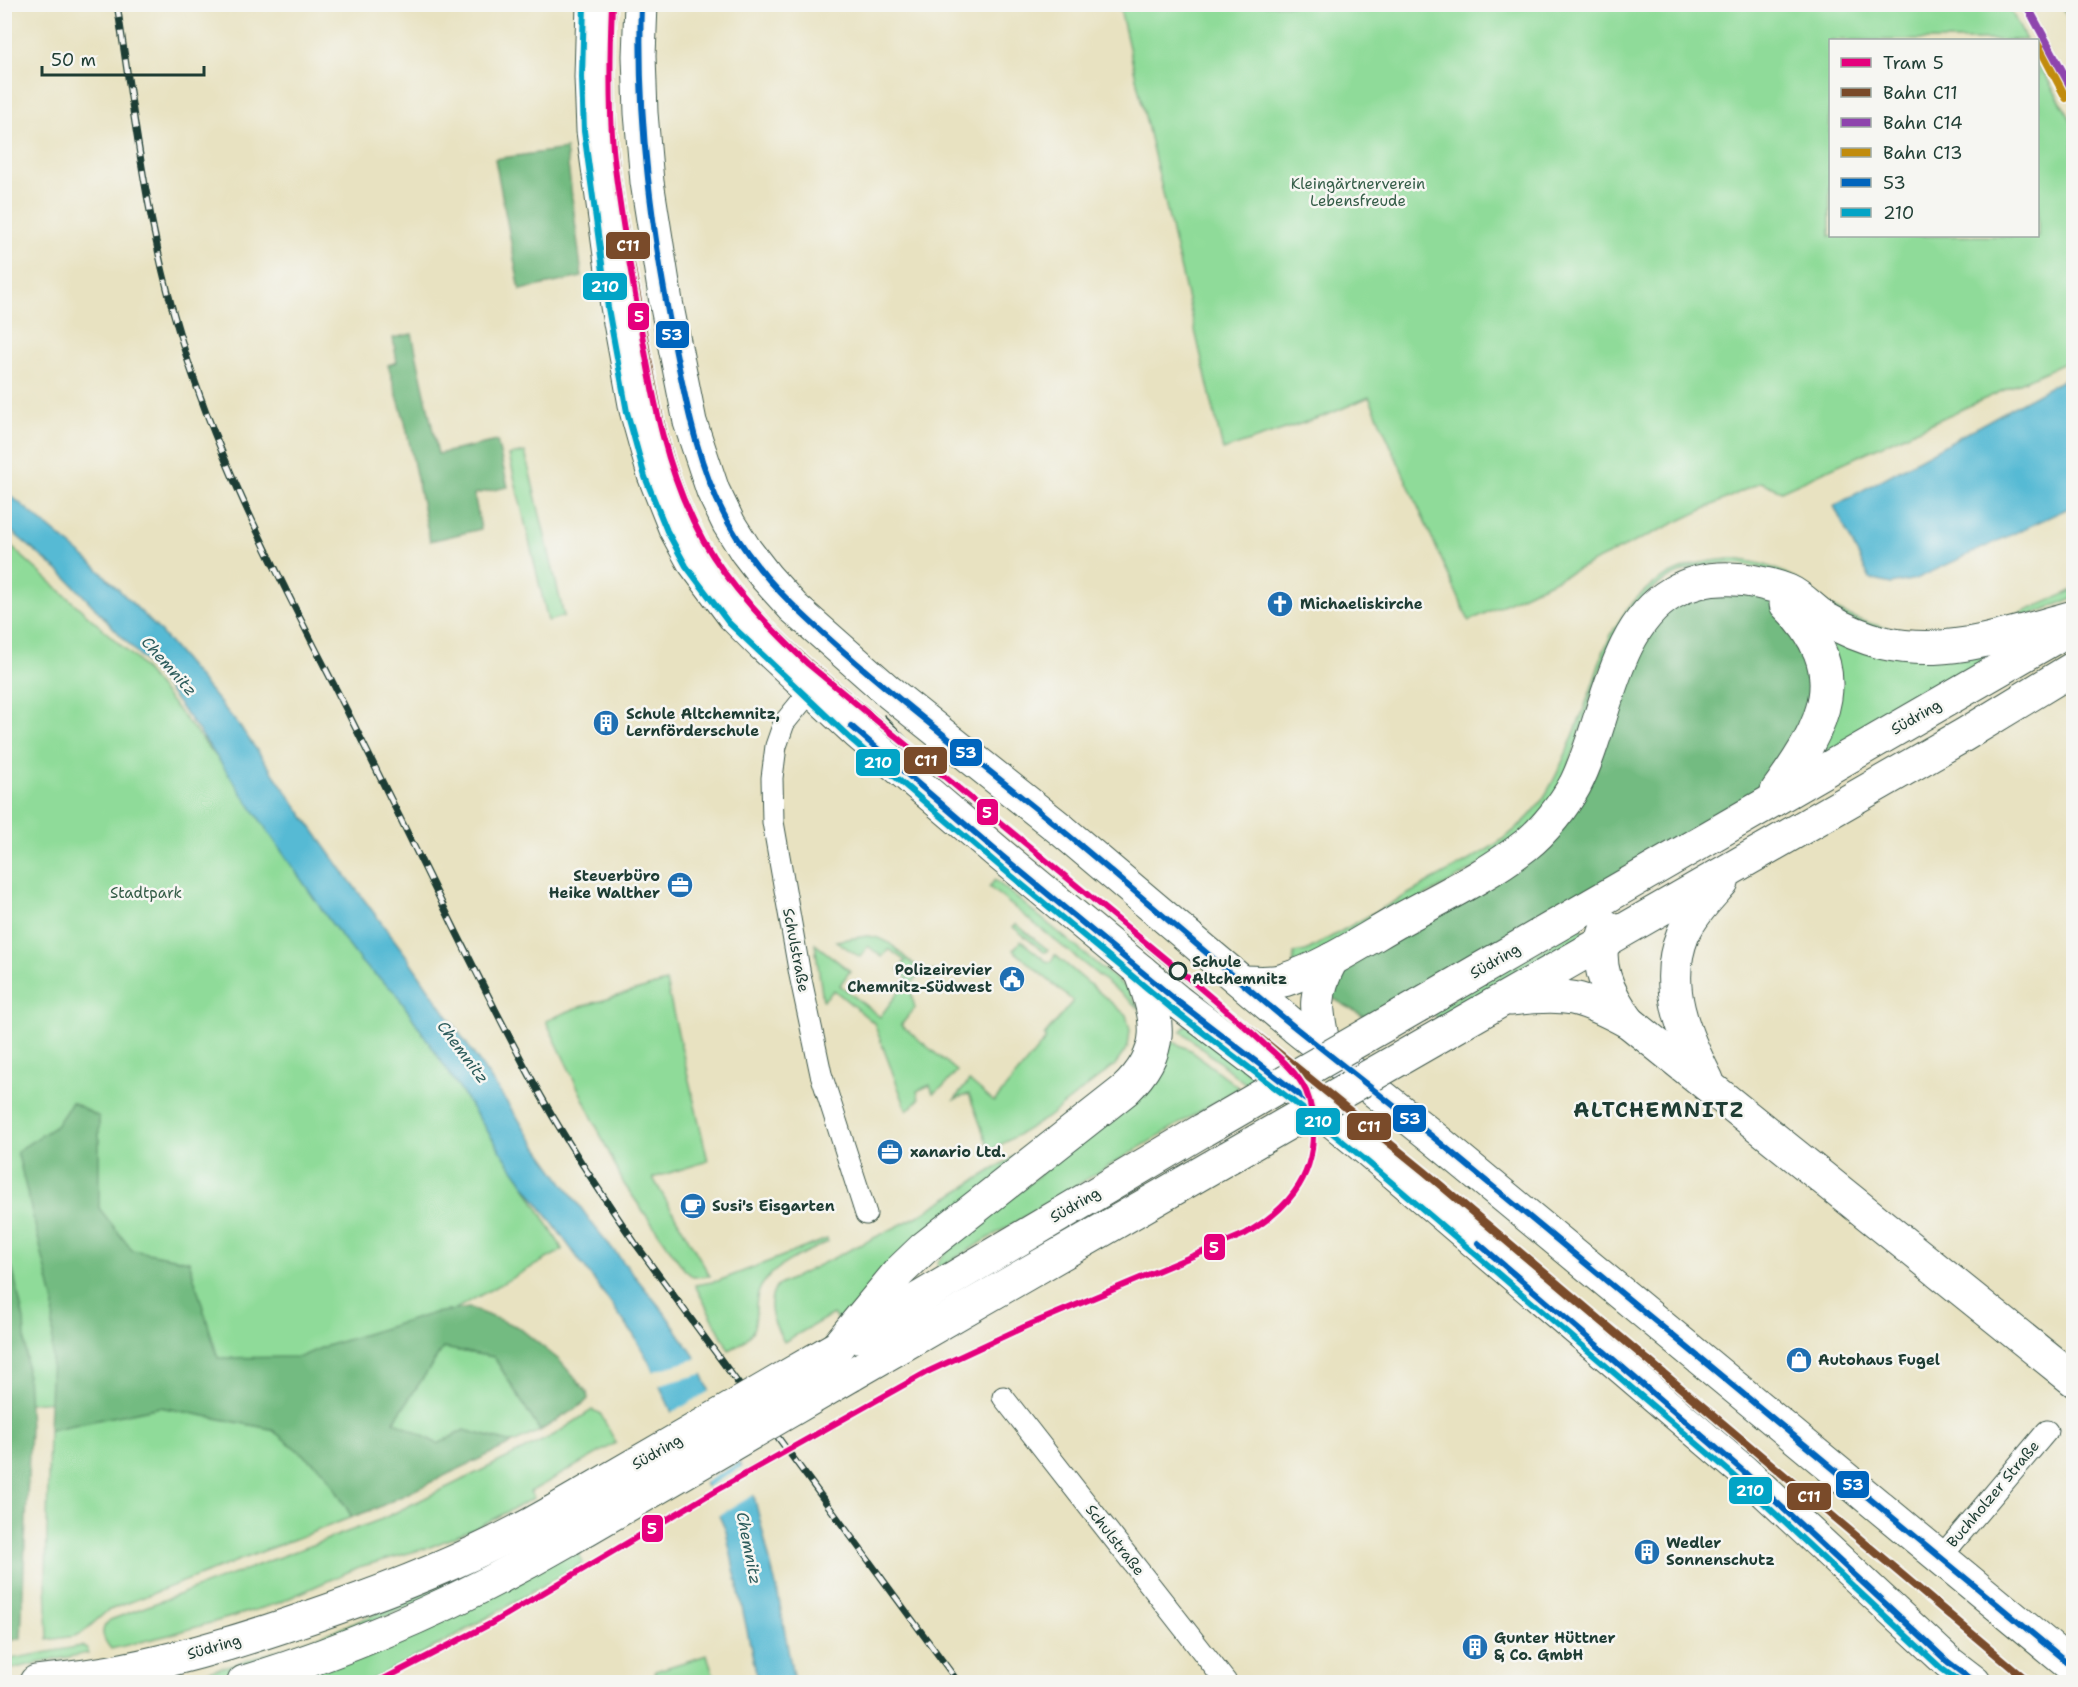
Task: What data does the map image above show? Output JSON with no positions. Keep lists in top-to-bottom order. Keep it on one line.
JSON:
{"streets":{"main road":["Südring"],"street":["Schulstraße","Buchholzer Straße"]},"districts":["ALTCHEMNITZ"],"water":["Chemnitz"],"parks":["Kleingärtnerverein Lebensfreude","Stadtpark"],"places":{"church":["Michaeliskirche"],"building":["Schule Altchemnitz, Lernförderschule","Wedler Sonnenschutz","Gunter Hüttner & Co. GmbH"],"office":["Steuerbüro Heike Walther","xanario Ltd."],"other":["Schule Altchemnitz"],"public building":["Polizeirevier Chemnitz-Südwest"],"cafe":["Susi's Eisgarten"],"shop":["Autohaus Fugel"]},"lines":["tram line 5","rail line C11","rail line C14","transit line 53","transit line 210","rail line C13"],"legend":["Tram 5","Bahn C11","Bahn C14","Bahn C13","53","210"],"scale_bar":"50 m"}
